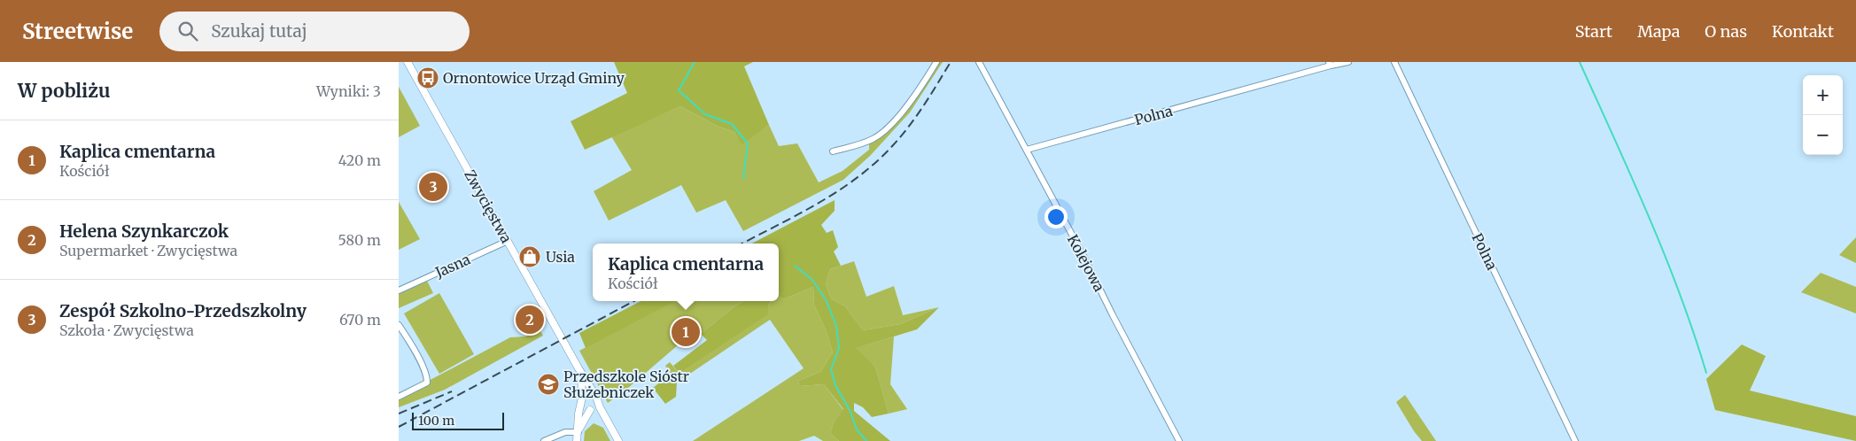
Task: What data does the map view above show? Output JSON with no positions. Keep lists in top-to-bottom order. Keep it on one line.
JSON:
{"streets":{"street":["Polna","Zwycięstwa","Kolejowa","Jasna"]},"crossings":[["Polna","Kolejowa"],["Zwycięstwa","Jasna"]],"places":{"bus stop":["Ornontowice Urząd Gminy"],"shop":["Usia"],"school or university":["Przedszkole Sióstr Służebniczek"]},"scale_bar":"100 m","page":{"header":"Streetwise","search":"Szukaj tutaj","nav":["Start","Mapa","O nas","Kontakt"],"heading":["W pobliżu","Wyniki: 3"],"map_buttons":["+","−"],"list":[{"mark":"1","name":"Kaplica cmentarna","note":"Kościół","value":"420 m"},{"mark":"2","name":"Helena Szynkarczok","note":"Supermarket · Zwycięstwa","value":"580 m"},{"mark":"3","name":"Zespół Szkolno-Przedszkolny","note":"Szkoła · Zwycięstwa","value":"670 m"}],"pins":["3","2","1"],"popup":["Kaplica cmentarna","Kościół"],"scale":"100 m"}}
